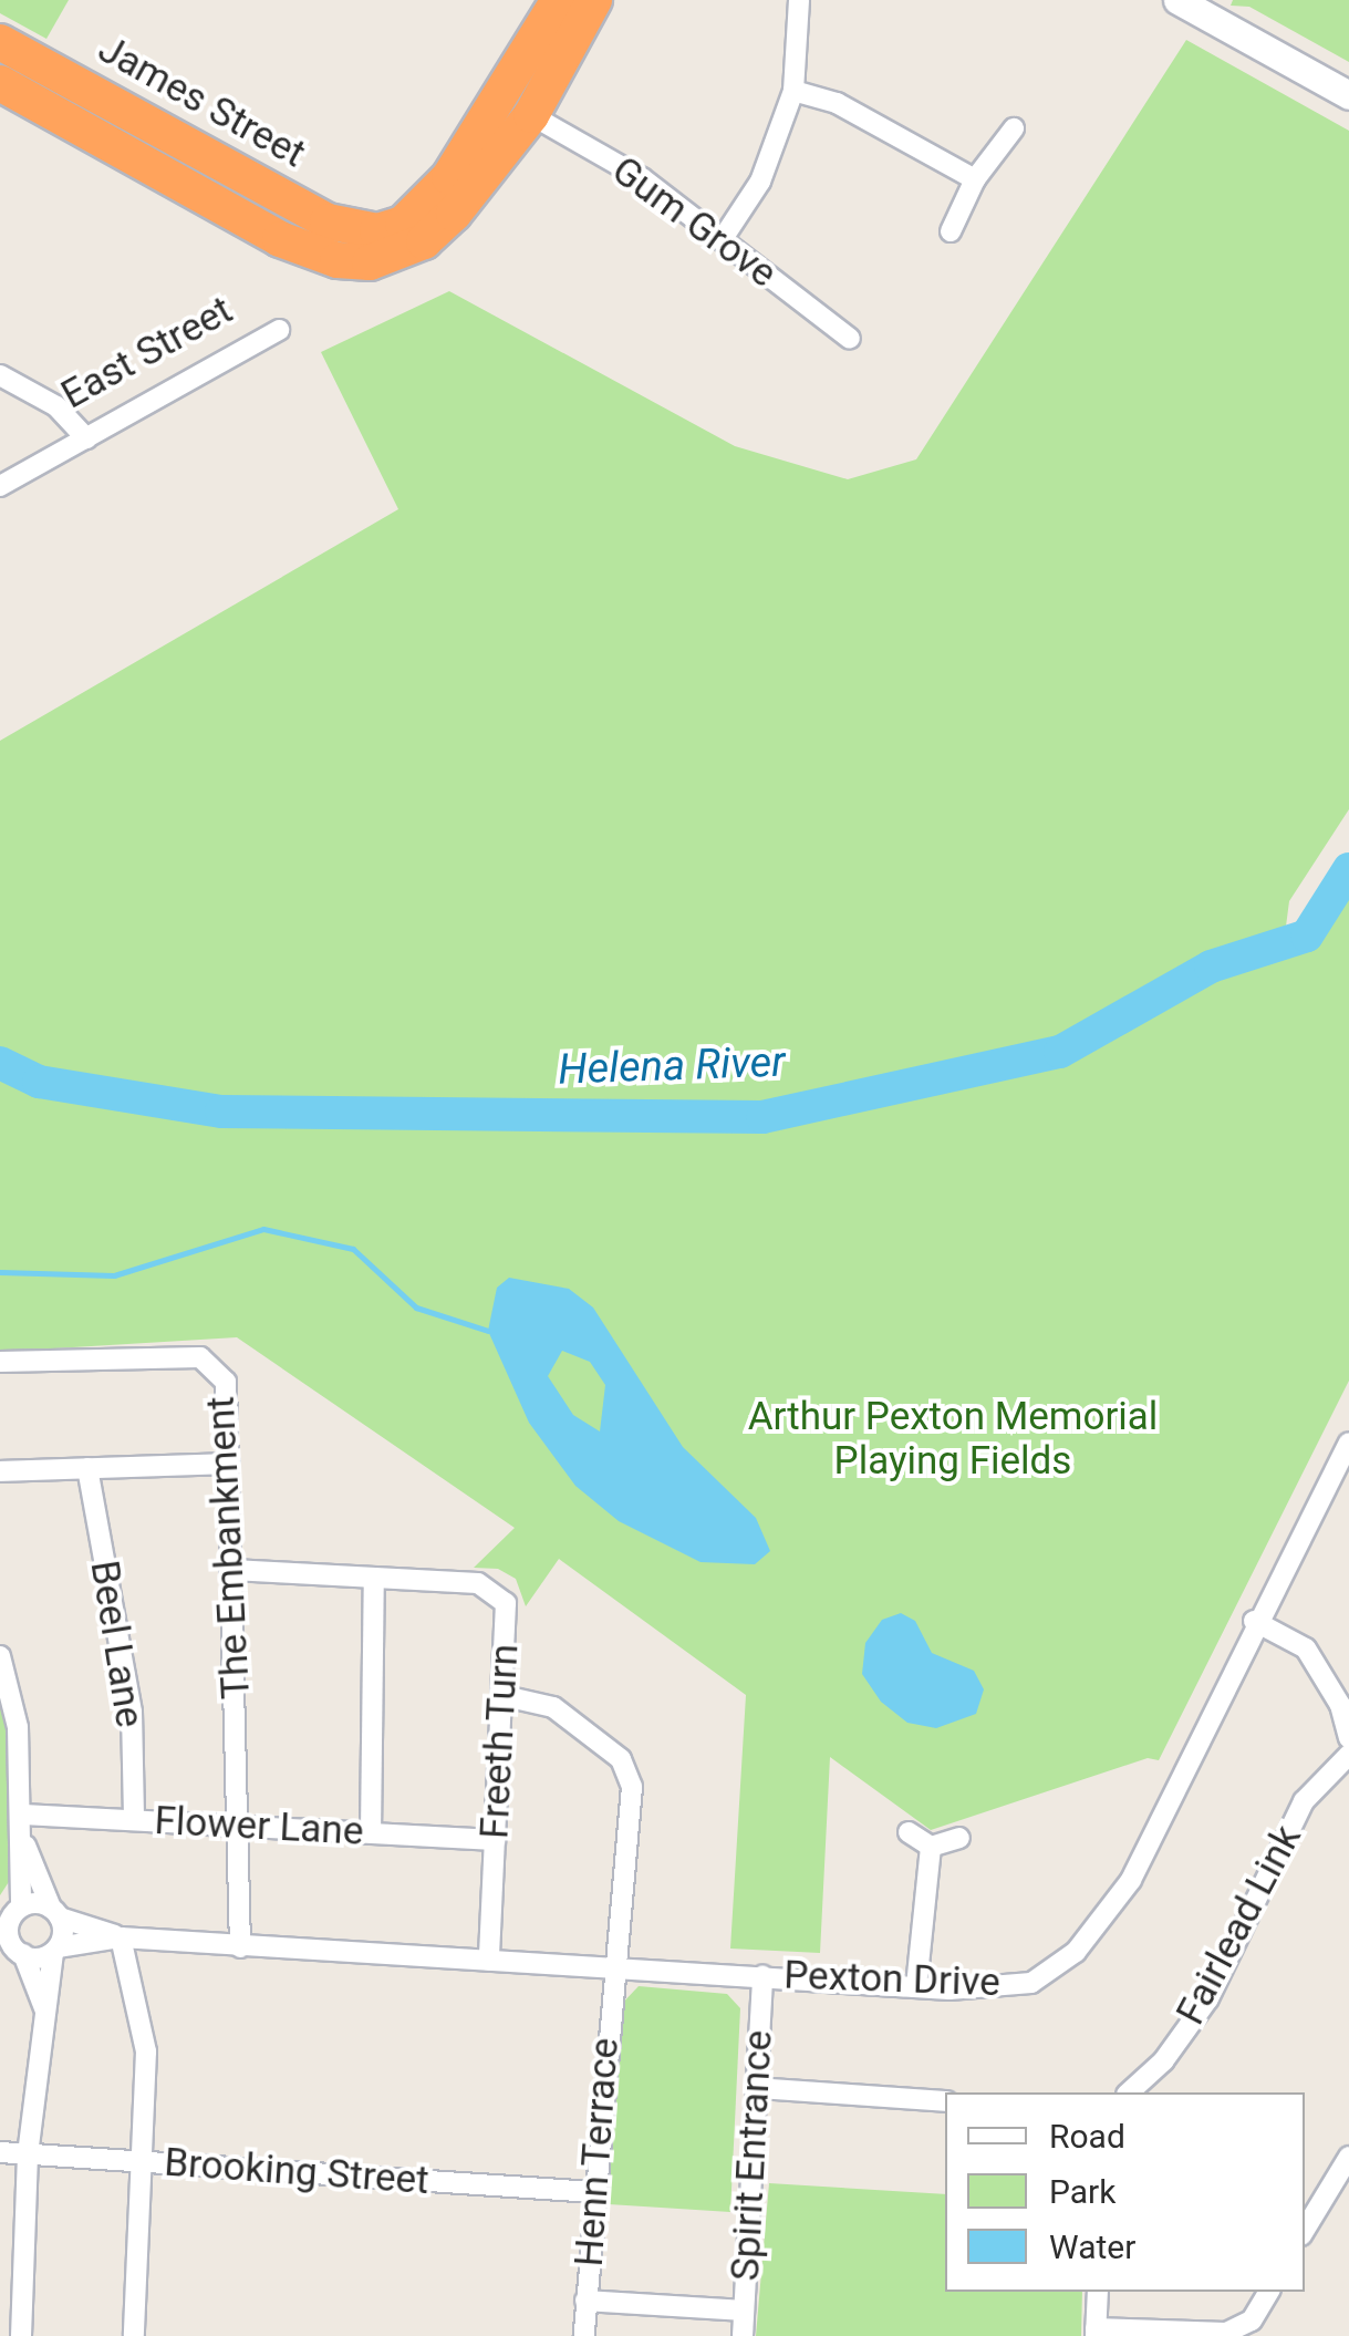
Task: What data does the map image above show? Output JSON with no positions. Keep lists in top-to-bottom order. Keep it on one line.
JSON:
{"streets":{"highway":["James Street"],"street":["Gum Grove","East Street","The Embankment","Beel Lane","Freeth Turn","Flower Lane","Fairlead Link","Pexton Drive","Henn Terrace","Spirit Entrance","Brooking Street"]},"crossings":[["James Street","Gum Grove"],["The Embankment","Freeth Turn"],["The Embankment","Flower Lane"],["The Embankment","Pexton Drive"],["Beel Lane","Flower Lane"],["Freeth Turn","Flower Lane"],["Freeth Turn","Pexton Drive"],["Freeth Turn","Henn Terrace"],["Pexton Drive","Henn Terrace"],["Pexton Drive","Spirit Entrance"],["Henn Terrace","Brooking Street"]],"water":["Helena River"],"parks":["Arthur Pexton Memorial Playing Fields"],"legend":["Road","Park","Water"]}
